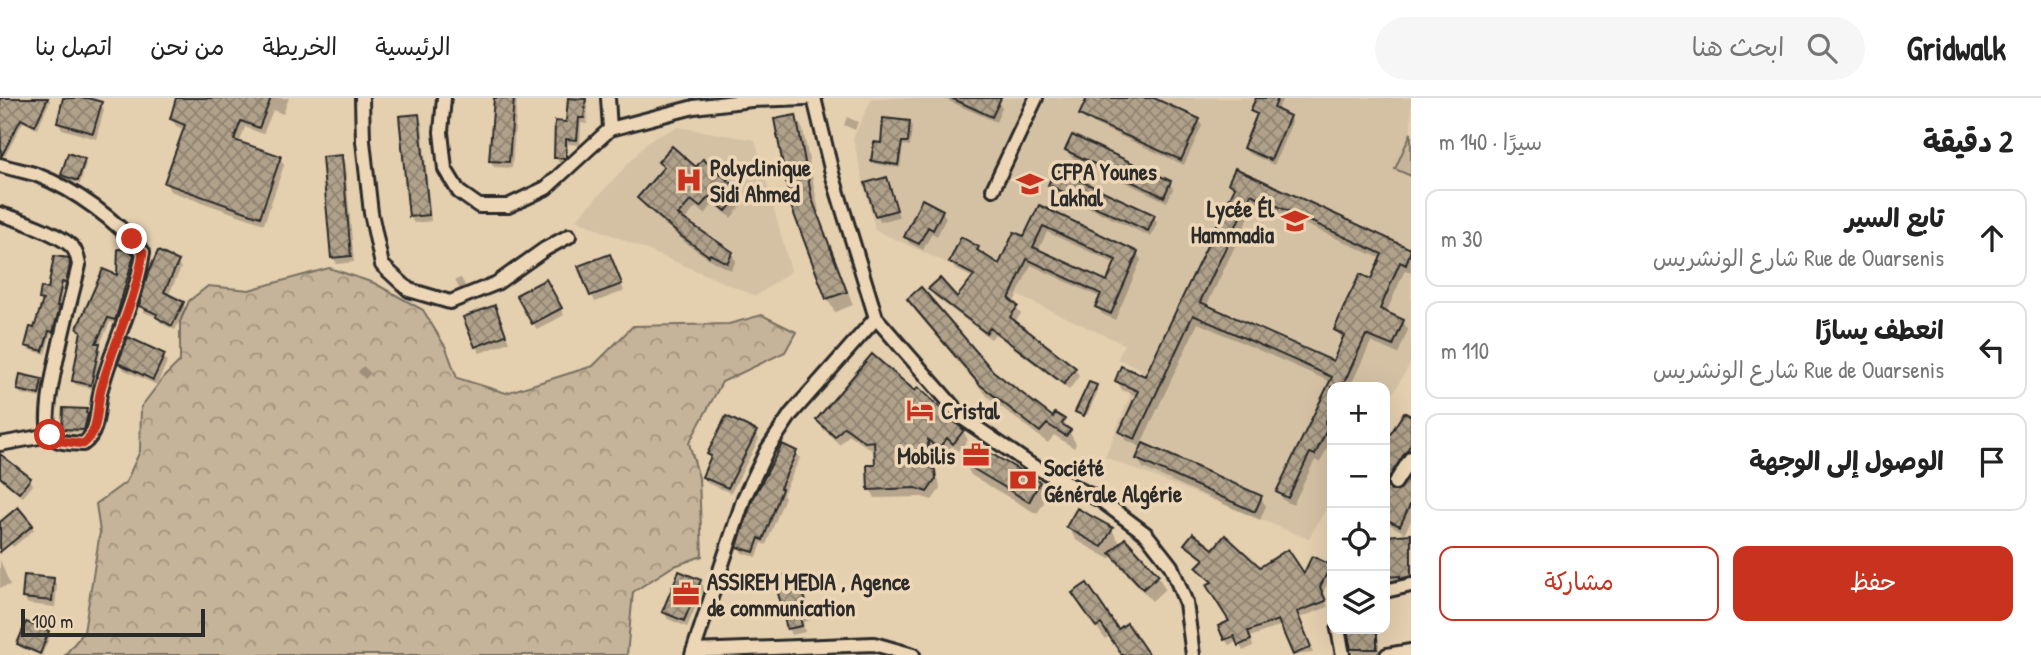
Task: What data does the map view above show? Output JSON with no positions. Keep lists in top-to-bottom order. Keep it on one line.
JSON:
{"places":{"hospital":["Polyclinique Sidi Ahmed"],"school or university":["CFPA Younes Lakhal","Lycée Él Hammadia"],"hotel":["Cristal"],"office":["Mobilis","ASSIREM MEDIA , Agence de communication"],"bank":["Société Générale Algérie"]},"scale_bar":"100 m","page":{"header":"Gridwalk","search":"ابحث هنا","nav":["الرئيسية","الخريطة","من نحن","اتصل بنا"],"heading":["2 دقيقة","سيرًا · 140 m"],"list":[["تابع السير","Rue de Ouarsenis شارع الونشريس","30 m"],["انعطف يسارًا","Rue de Ouarsenis شارع الونشريس","110 m"],"الوصول إلى الوجهة"],"map_buttons":["+","−"],"buttons":["حفظ","مشاركة"],"scale":"100 m"}}
